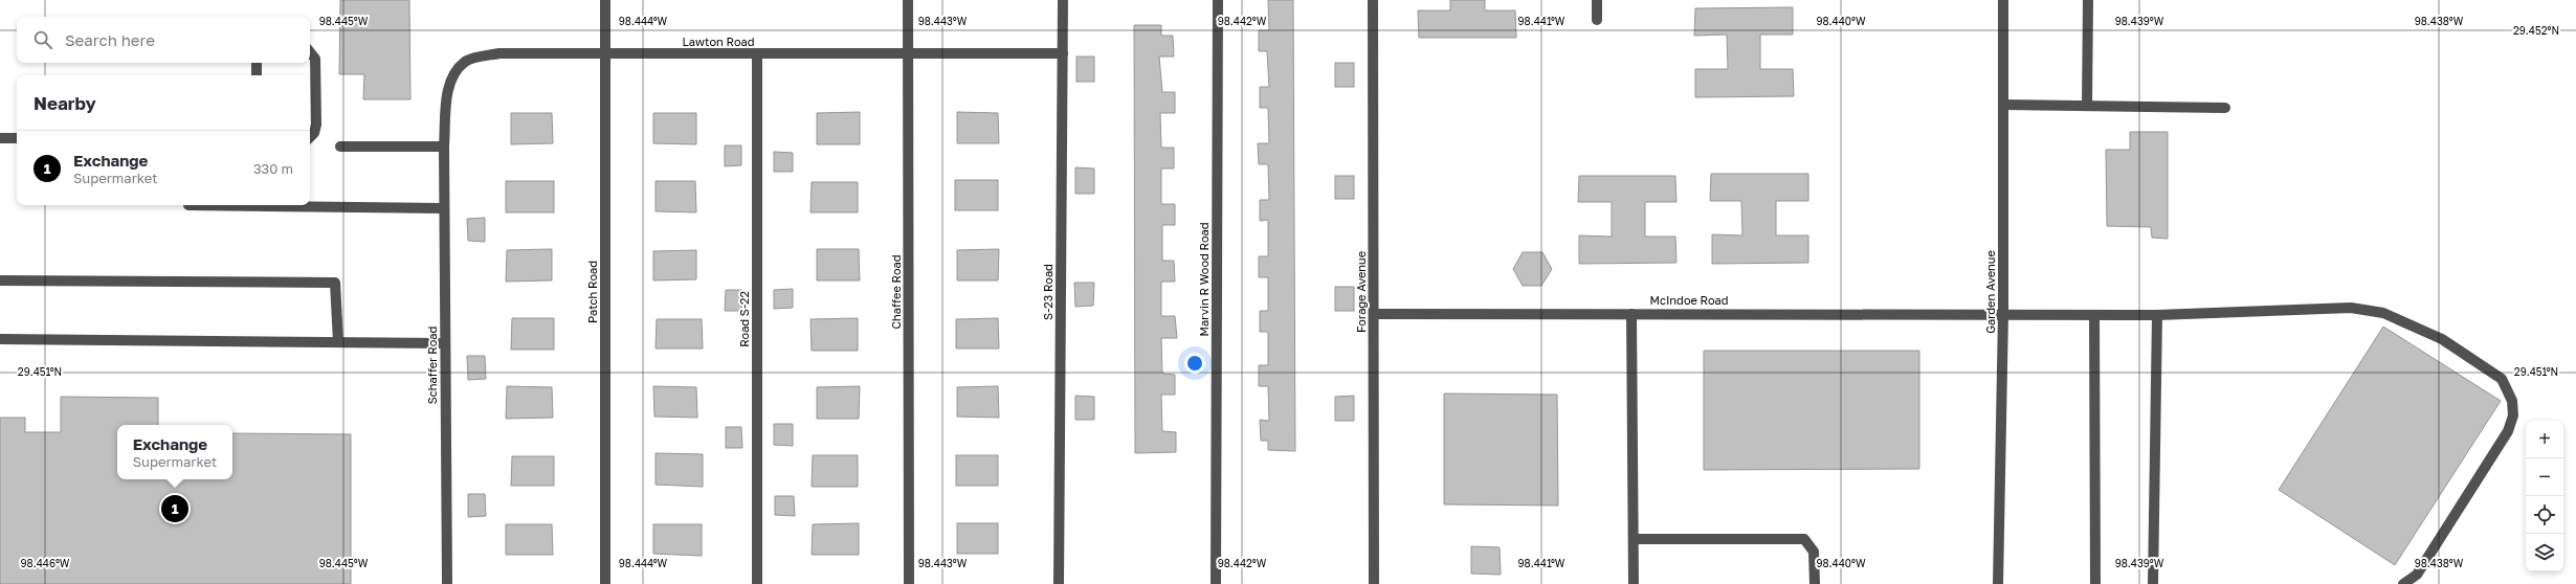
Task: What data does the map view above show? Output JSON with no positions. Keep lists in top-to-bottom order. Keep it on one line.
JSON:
{"streets":{"street":["Lawton Road","Marvin R Wood Road","Patch Road","Chaffee Road","S-23 Road","Forage Avenue","Garden Avenue","McIndoe Road","Road S-22","Schaffer Road"]},"crossings":[["Lawton Road","Patch Road"],["Lawton Road","Chaffee Road"],["Lawton Road","S-23 Road"],["Lawton Road","Road S-22"],["Lawton Road","Schaffer Road"],["Forage Avenue","McIndoe Road"],["Garden Avenue","McIndoe Road"]],"page":{"search":"Search here","heading":"Nearby","list":[{"mark":"1","name":"Exchange","note":"Supermarket","value":"330 m"}],"map_buttons":["+","−"],"popup":["Exchange","Supermarket"],"pins":"1"},"coordinates":["98.445°W","98.444°W","98.443°W","98.442°W","98.441°W","98.440°W","98.439°W","98.438°W","29.452°N","29.451°N","98.446°W"]}
